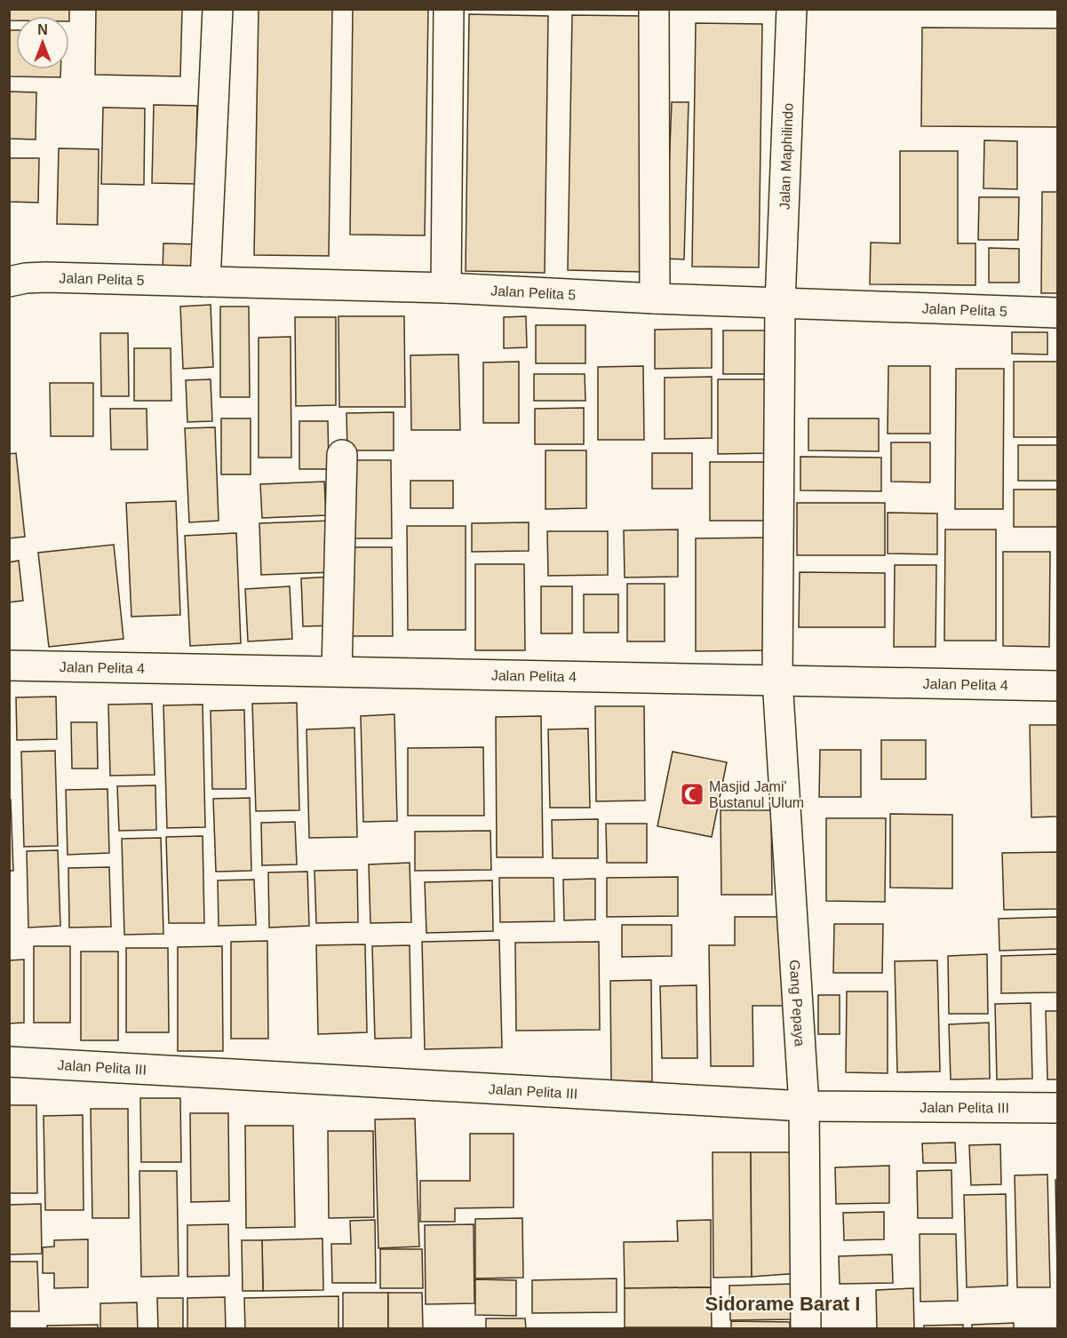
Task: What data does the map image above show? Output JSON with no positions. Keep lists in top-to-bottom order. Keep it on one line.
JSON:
{"streets":{"street":["Jalan Maphilindo","Jalan Pelita 5","Jalan Pelita 4","Gang Pepaya","Jalan Pelita III"]},"crossings":[["Jalan Maphilindo","Jalan Pelita 5"],["Jalan Maphilindo","Jalan Pelita 4"],["Jalan Maphilindo","Gang Pepaya"],["Jalan Pelita 4","Gang Pepaya"],["Gang Pepaya","Jalan Pelita III"]],"districts":["Sidorame Barat I"],"places":{"mosque":["Masjid Jami' Bustanul 'Ulum"]},"north":"top"}
